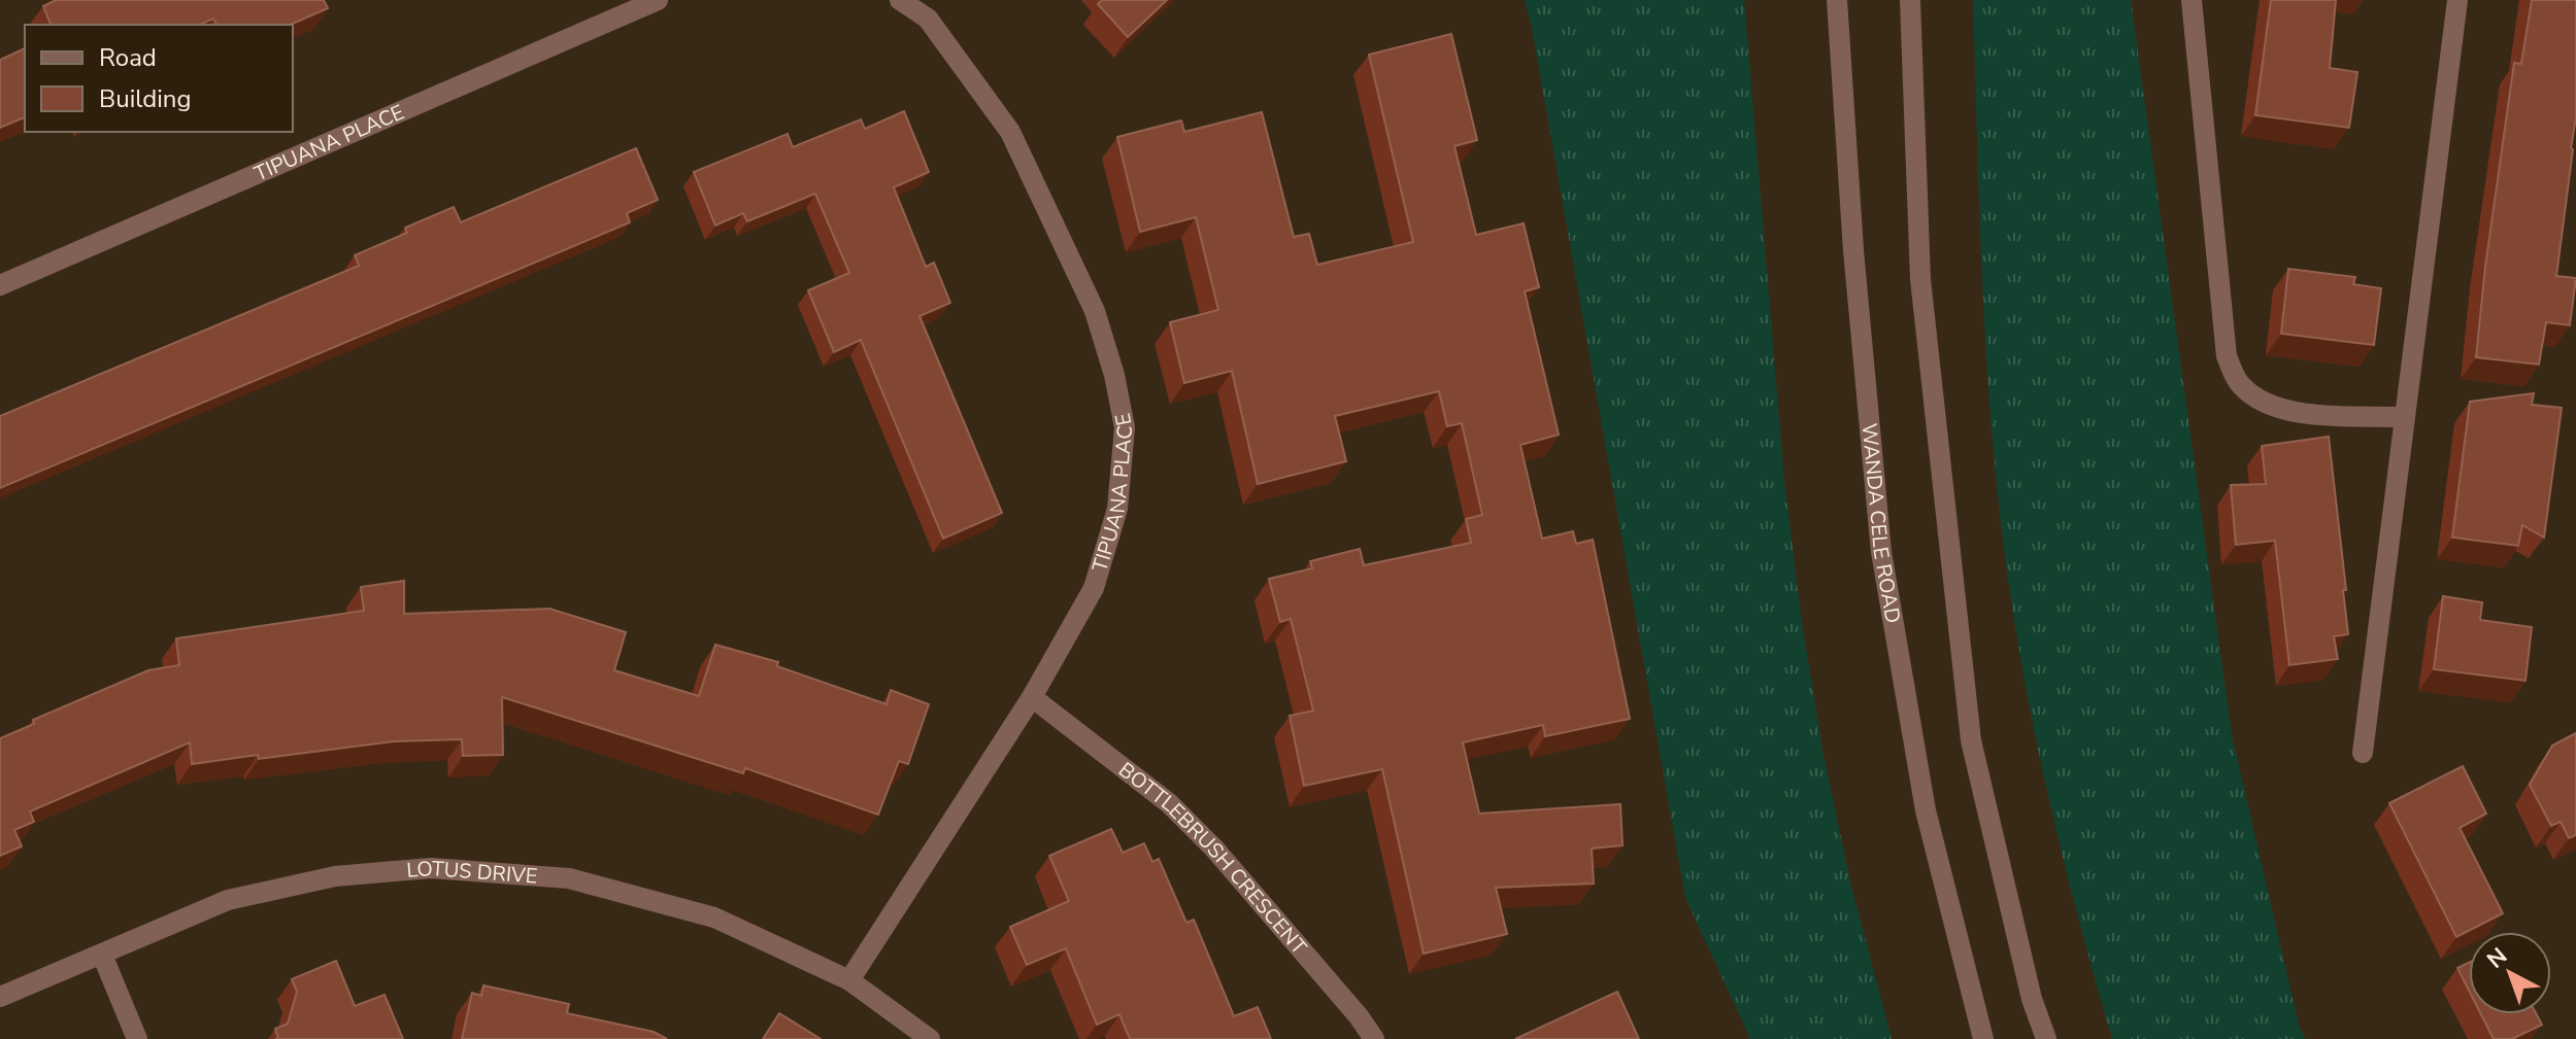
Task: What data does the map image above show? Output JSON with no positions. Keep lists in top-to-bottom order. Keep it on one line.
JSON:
{"streets":{"street":["TIPUANA PLACE","WANDA CELE ROAD","BOTTLEBRUSH CRESCENT","LOTUS DRIVE"]},"crossings":[["TIPUANA PLACE","BOTTLEBRUSH CRESCENT"],["TIPUANA PLACE","LOTUS DRIVE"]],"legend":["Road","Building"],"north":"top left"}
